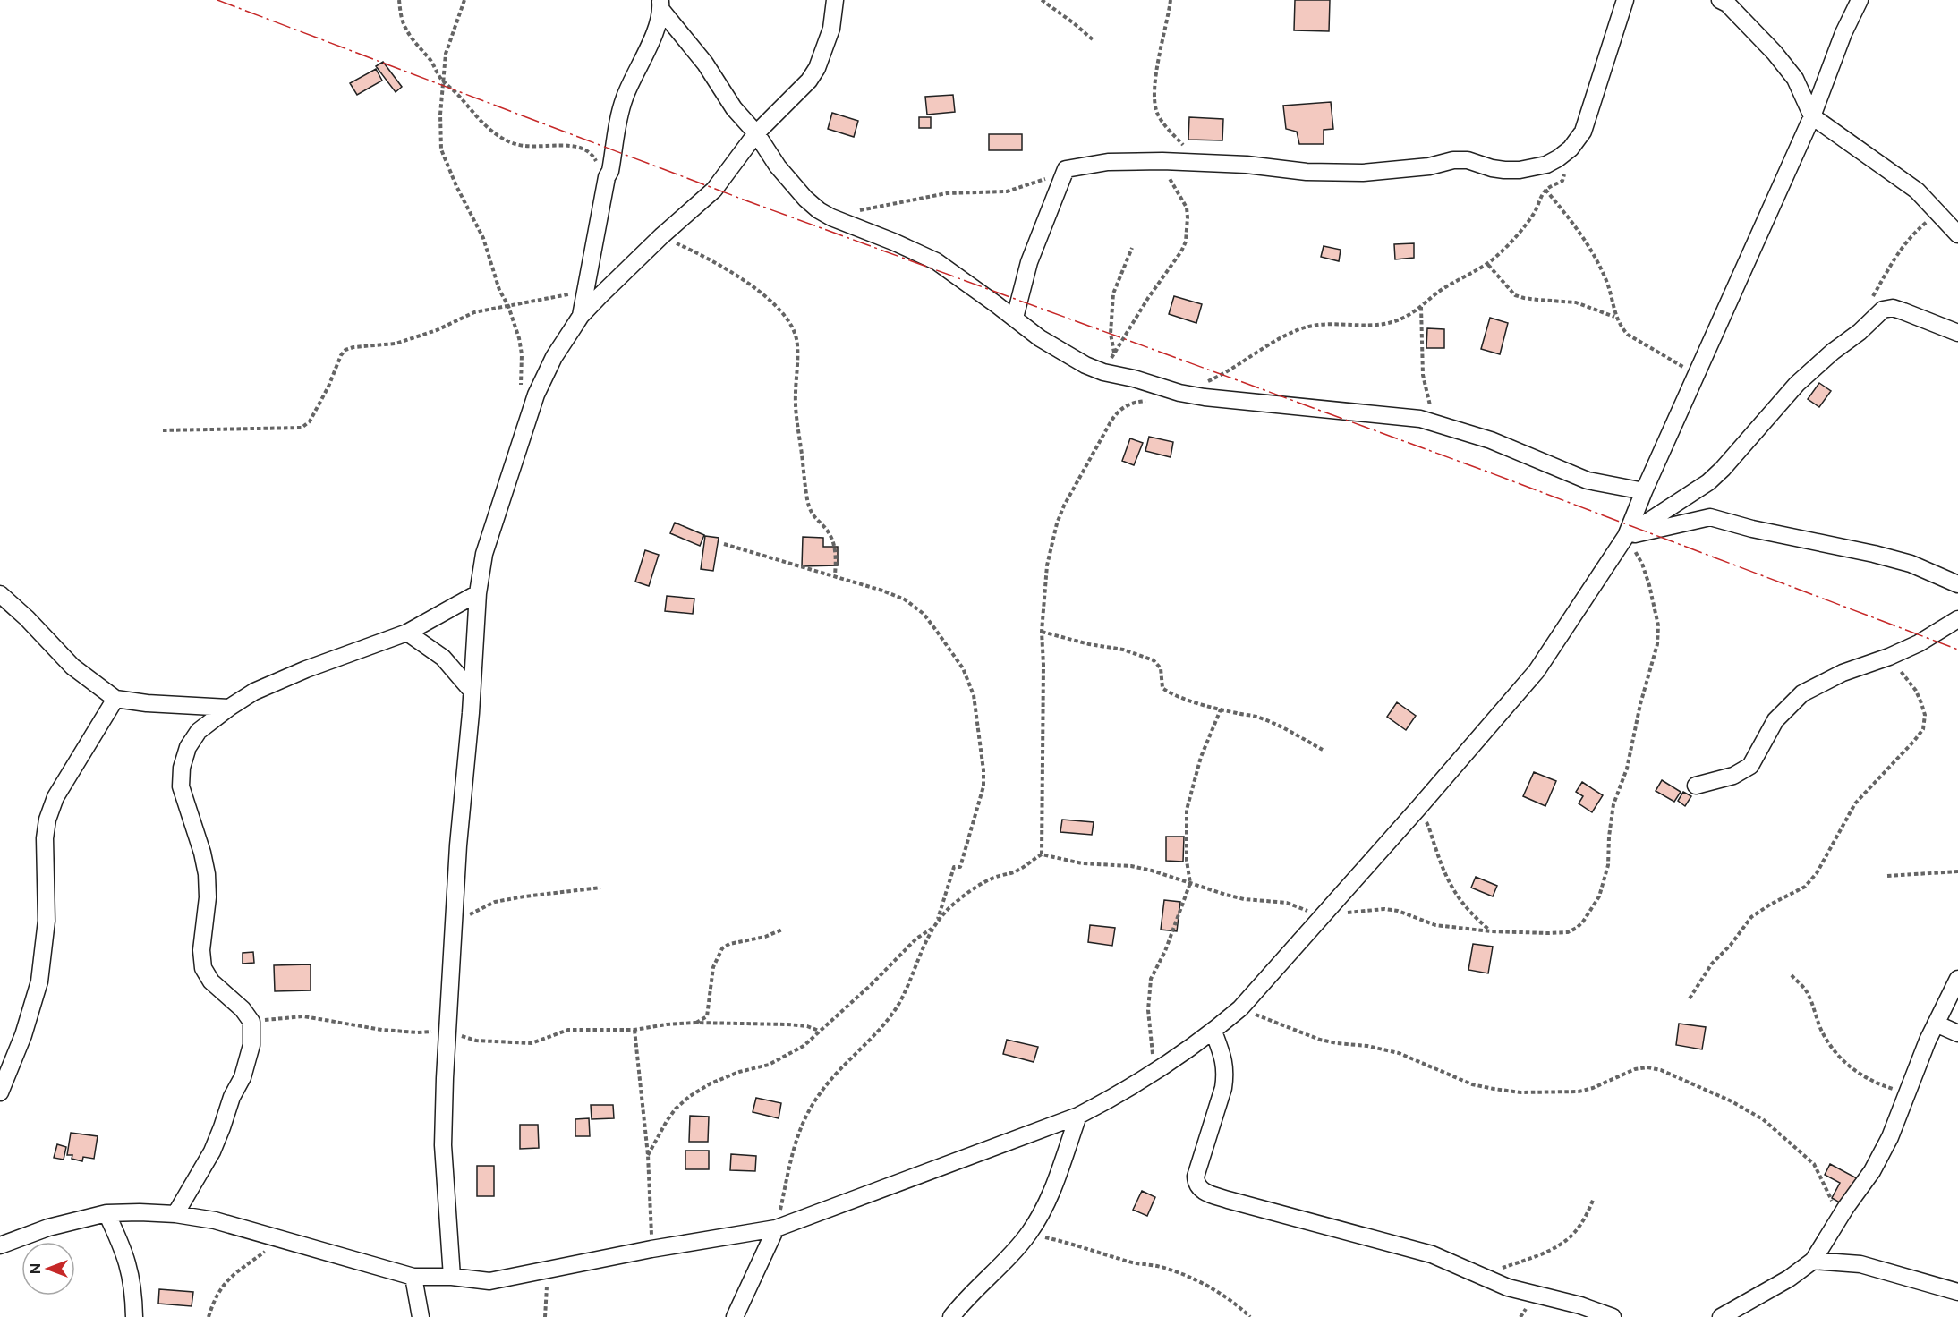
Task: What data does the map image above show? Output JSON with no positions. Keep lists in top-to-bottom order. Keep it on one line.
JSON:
{"north":"left"}
